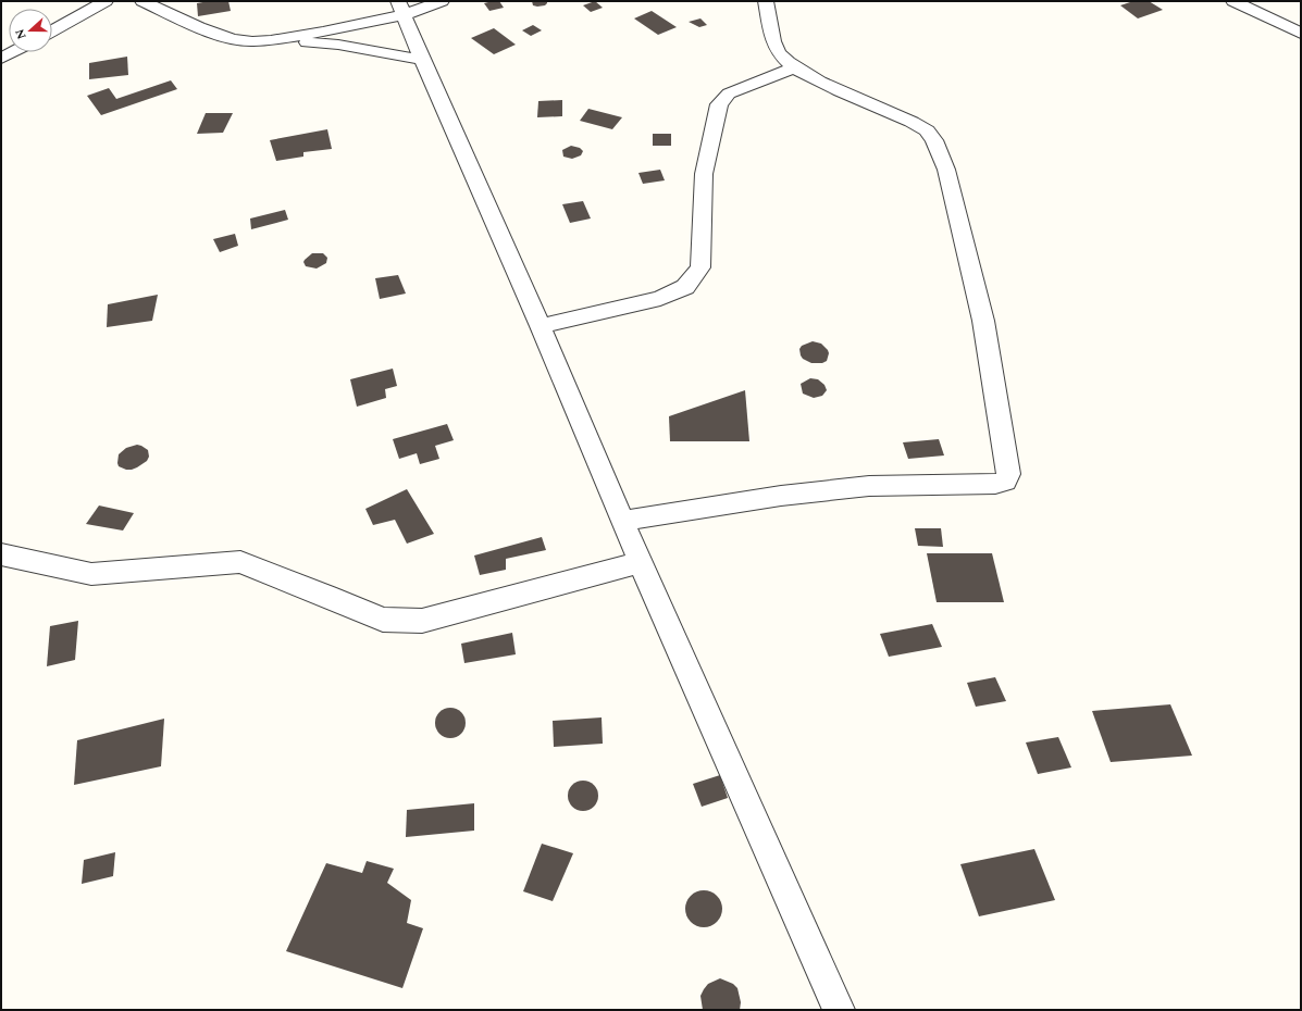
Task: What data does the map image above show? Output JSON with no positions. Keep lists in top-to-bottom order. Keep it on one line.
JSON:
{"north":"left"}
